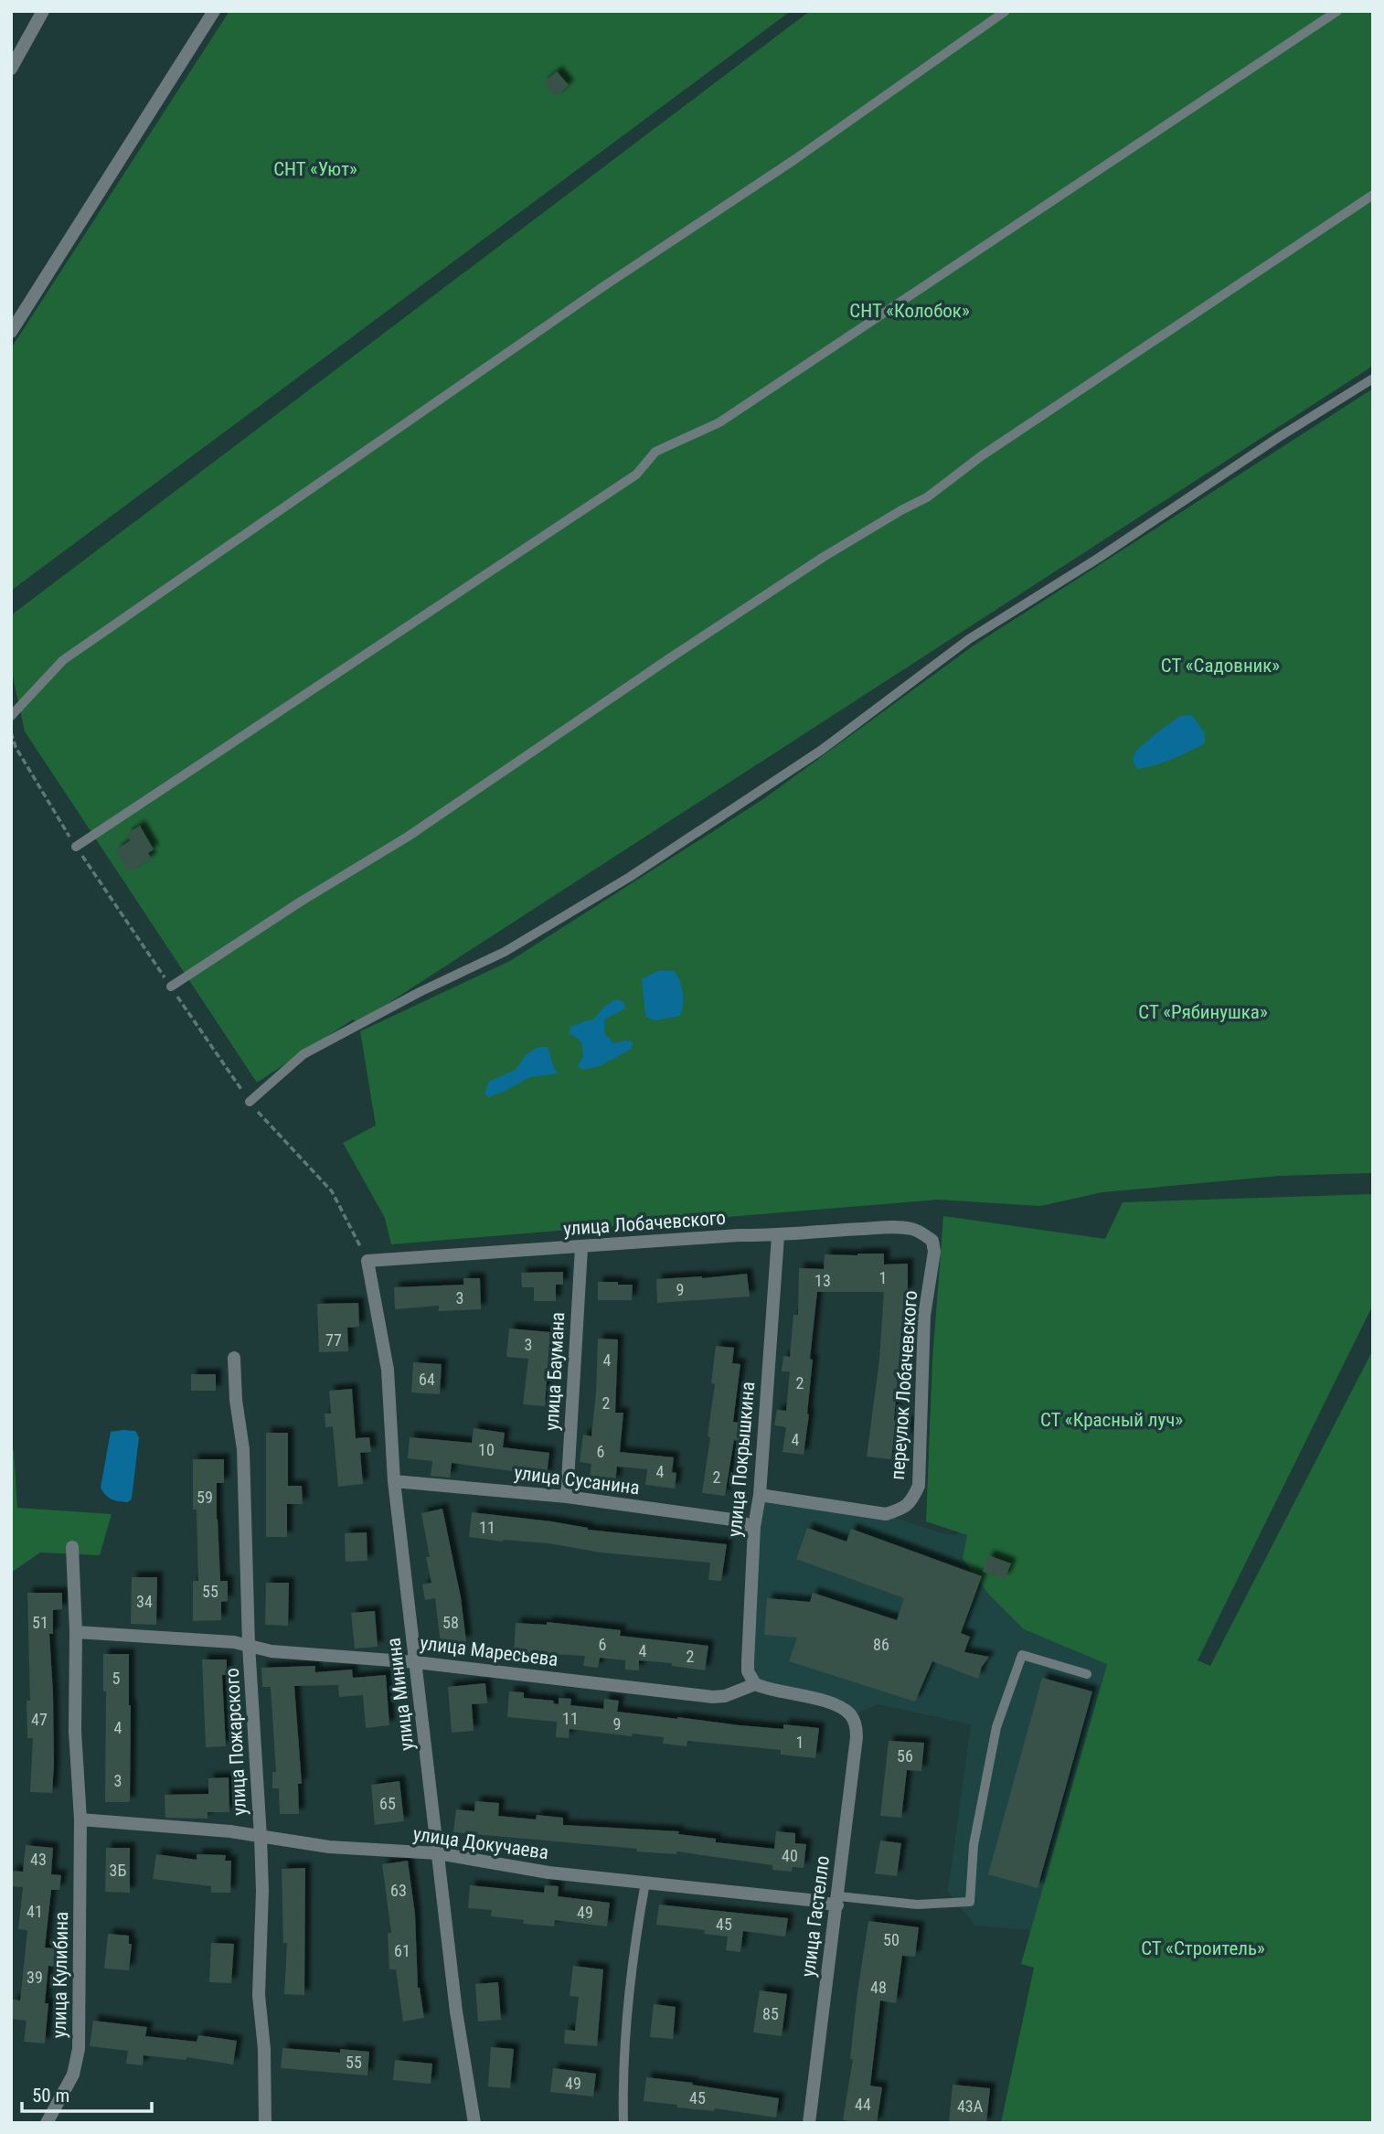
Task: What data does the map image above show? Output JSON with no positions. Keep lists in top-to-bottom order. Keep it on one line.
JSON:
{"streets":{"street":["улица Лобачевского","улица Баумана","переулок Лобачевского","улица Покрышкина","улица Сусанина","улица Маресьева","улица Минина","улица Пожарского","улица Докучаева","улица Гастелло","улица Кулибина"]},"crossings":[["улица Лобачевского","улица Баумана"],["улица Лобачевского","переулок Лобачевского"],["улица Лобачевского","улица Покрышкина"],["улица Лобачевского","улица Минина"],["улица Баумана","улица Сусанина"],["переулок Лобачевского","улица Покрышкина"],["улица Покрышкина","улица Сусанина"],["улица Покрышкина","улица Маресьева"],["улица Покрышкина","улица Гастелло"],["улица Сусанина","улица Минина"],["улица Маресьева","улица Минина"],["улица Маресьева","улица Пожарского"],["улица Маресьева","улица Гастелло"],["улица Маресьева","улица Кулибина"],["улица Минина","улица Докучаева"],["улица Пожарского","улица Докучаева"],["улица Докучаева","улица Гастелло"],["улица Докучаева","улица Кулибина"]],"parks":["СНТ «Уют»","СНТ «Колобок»","СТ «Садовник»","СТ «Рябинушка»","СТ «Красный луч»","СТ «Строитель»"],"house_numbers":["1","13","9","3","77","3","4","64","2","2","4","10","6","4","2","59","11","55","34","51","58","6","86","4","2","5","11","47","9","4","1","56","3","65","40","43","3Б","63","41","49","45","50","61","39","48","85","55","49","45","44","43А"],"scale_bar":"50 m"}
